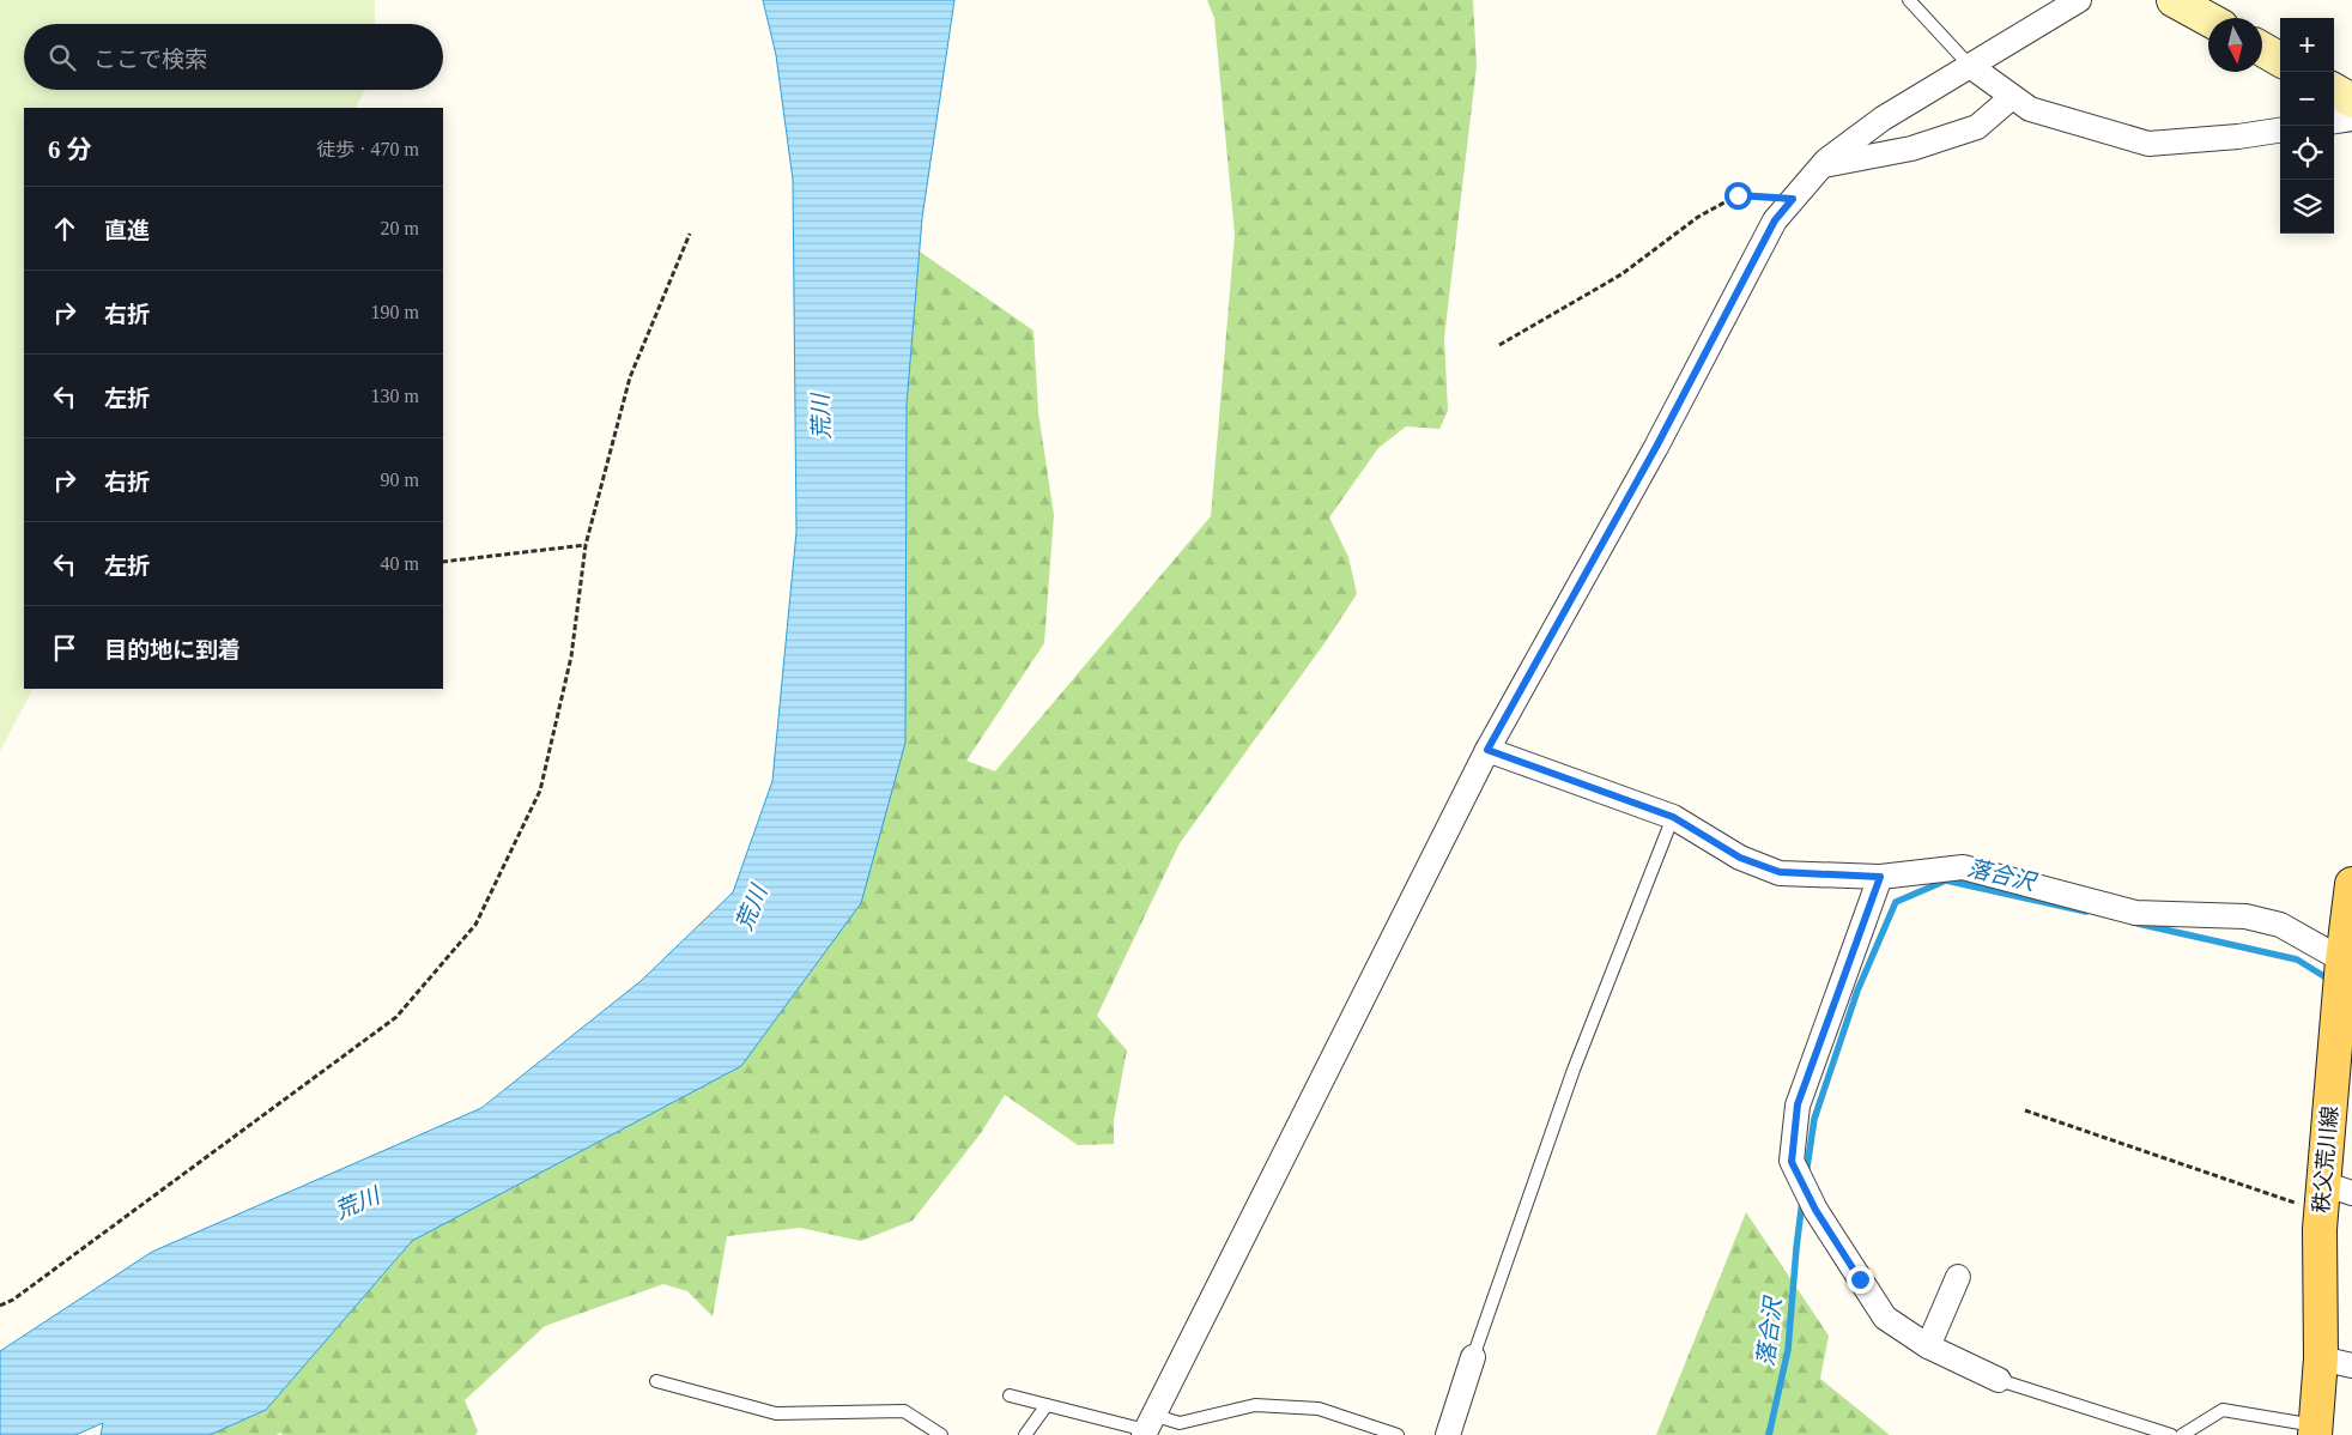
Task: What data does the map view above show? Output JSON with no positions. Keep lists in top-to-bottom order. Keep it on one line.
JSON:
{"streets":{"main road":["秩父荒川線"]},"water":["荒川","落合沢"],"north":"bottom","page":{"map_buttons":["+","−"],"search":"ここで検索","heading":["6 分","徒歩 · 470 m"],"list":[["直進","20 m"],["右折","190 m"],["左折","130 m"],["右折","90 m"],["左折","40 m"],"目的地に到着"]}}
